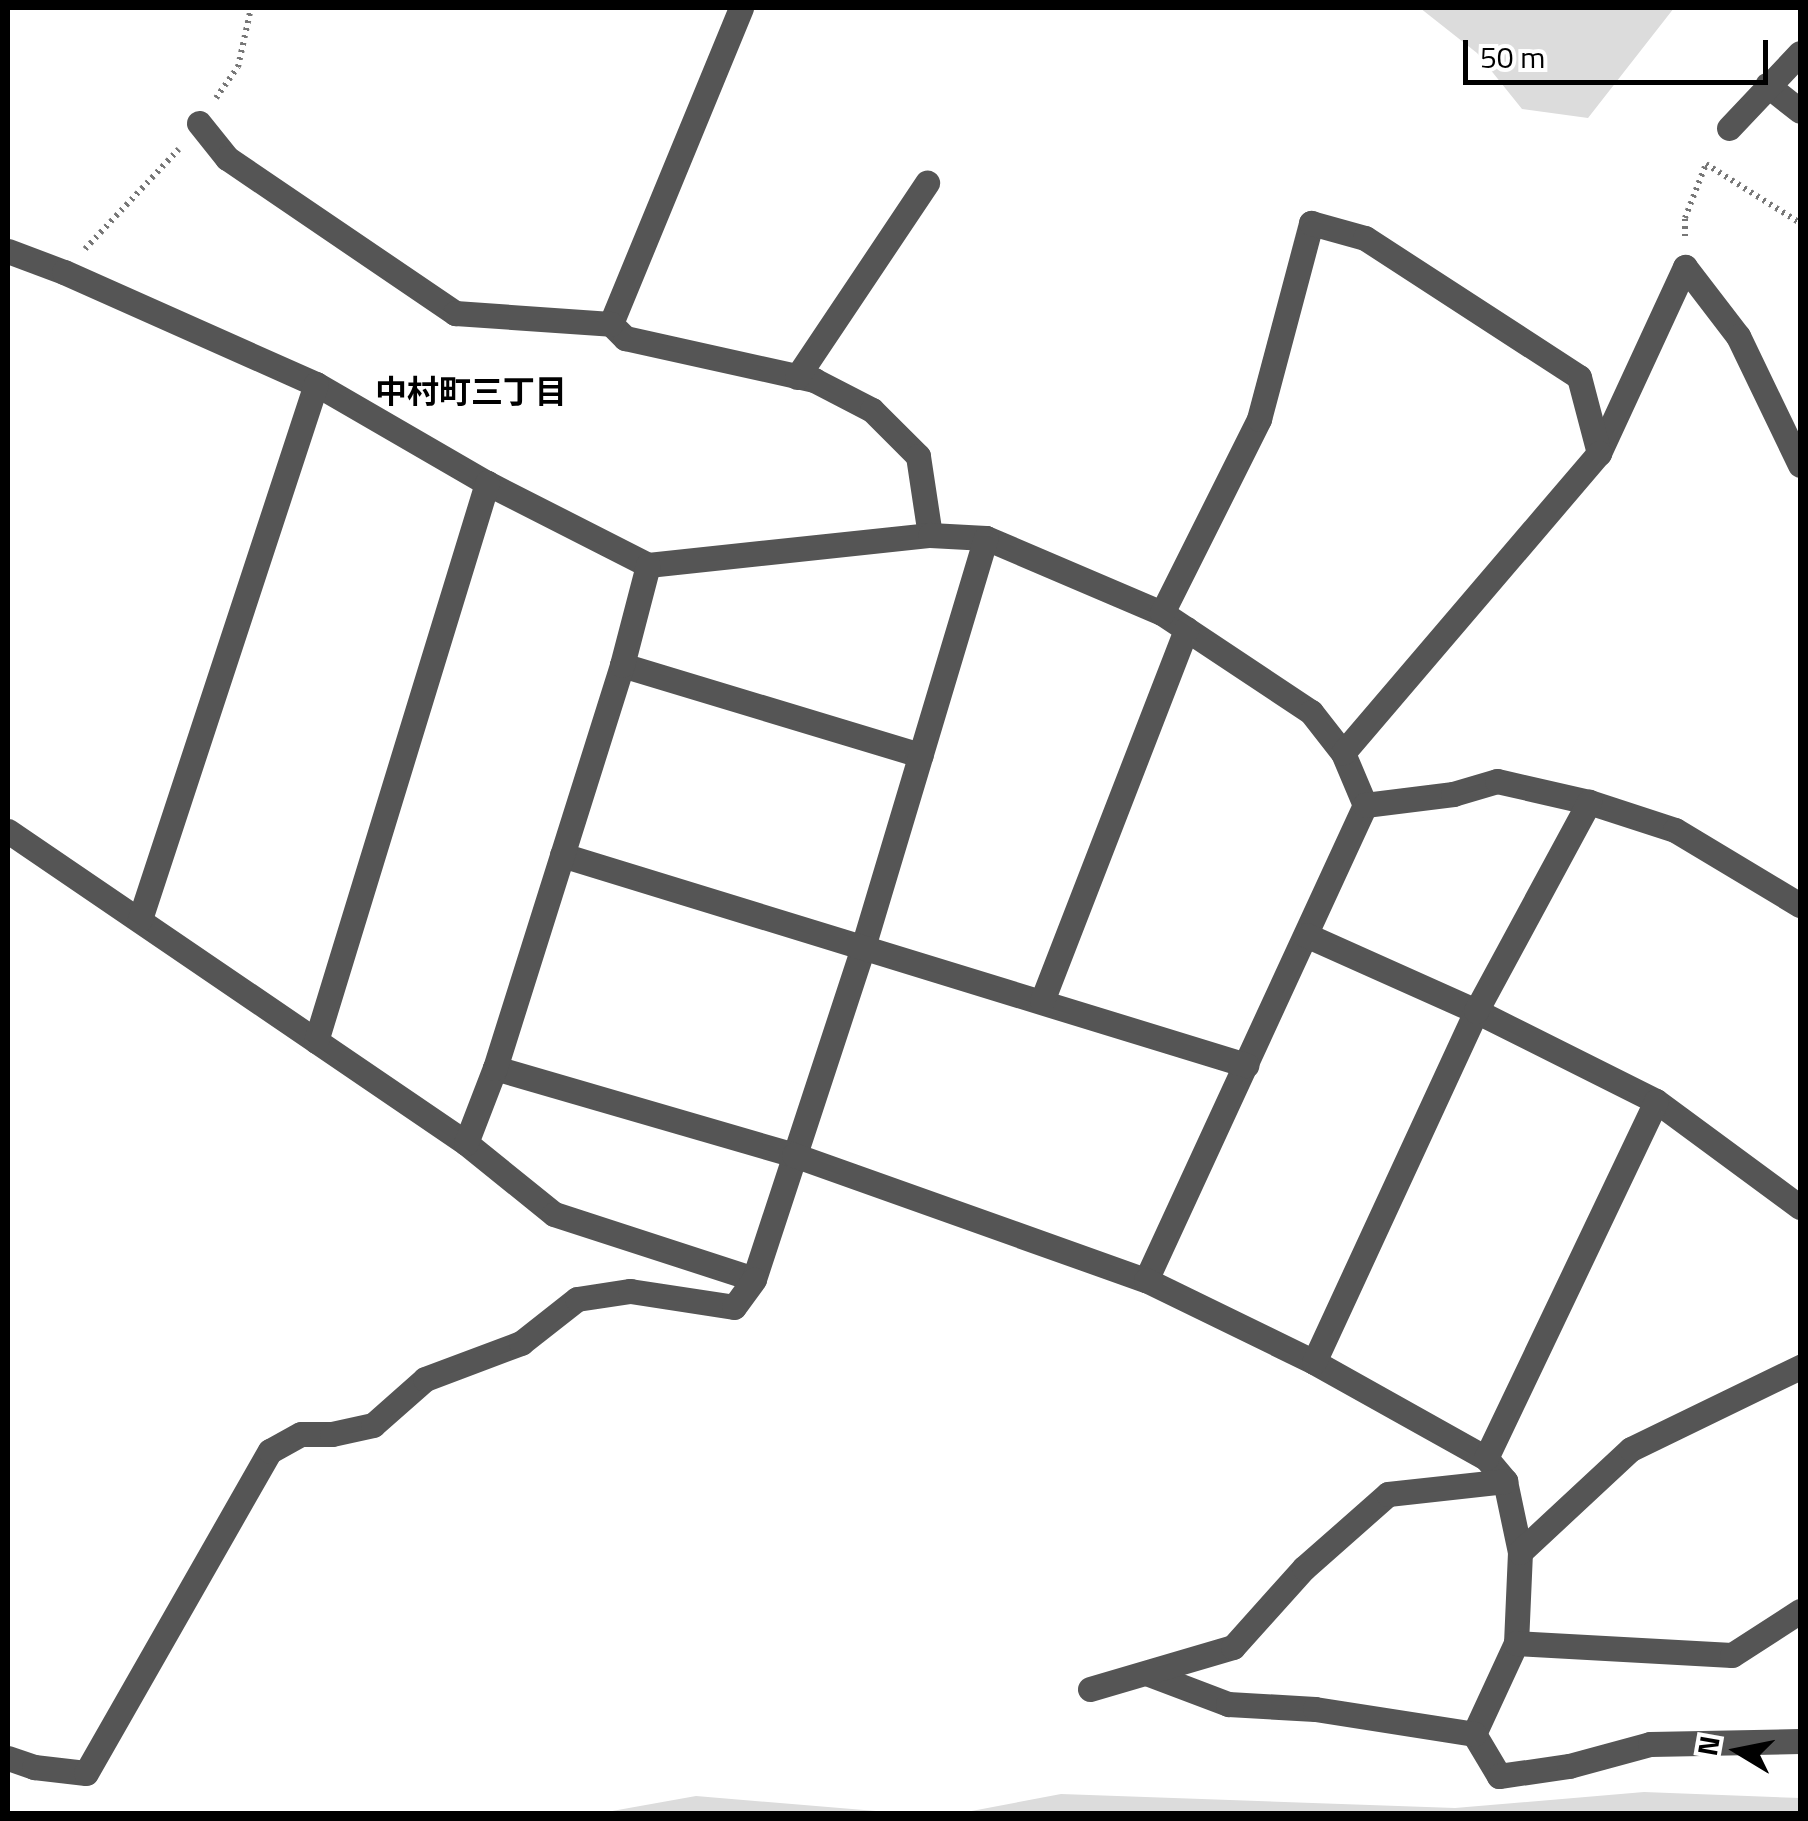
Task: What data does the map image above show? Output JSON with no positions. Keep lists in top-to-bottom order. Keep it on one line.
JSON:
{"districts":["中村町三丁目"],"scale_bar":"50 m","north":"left"}
